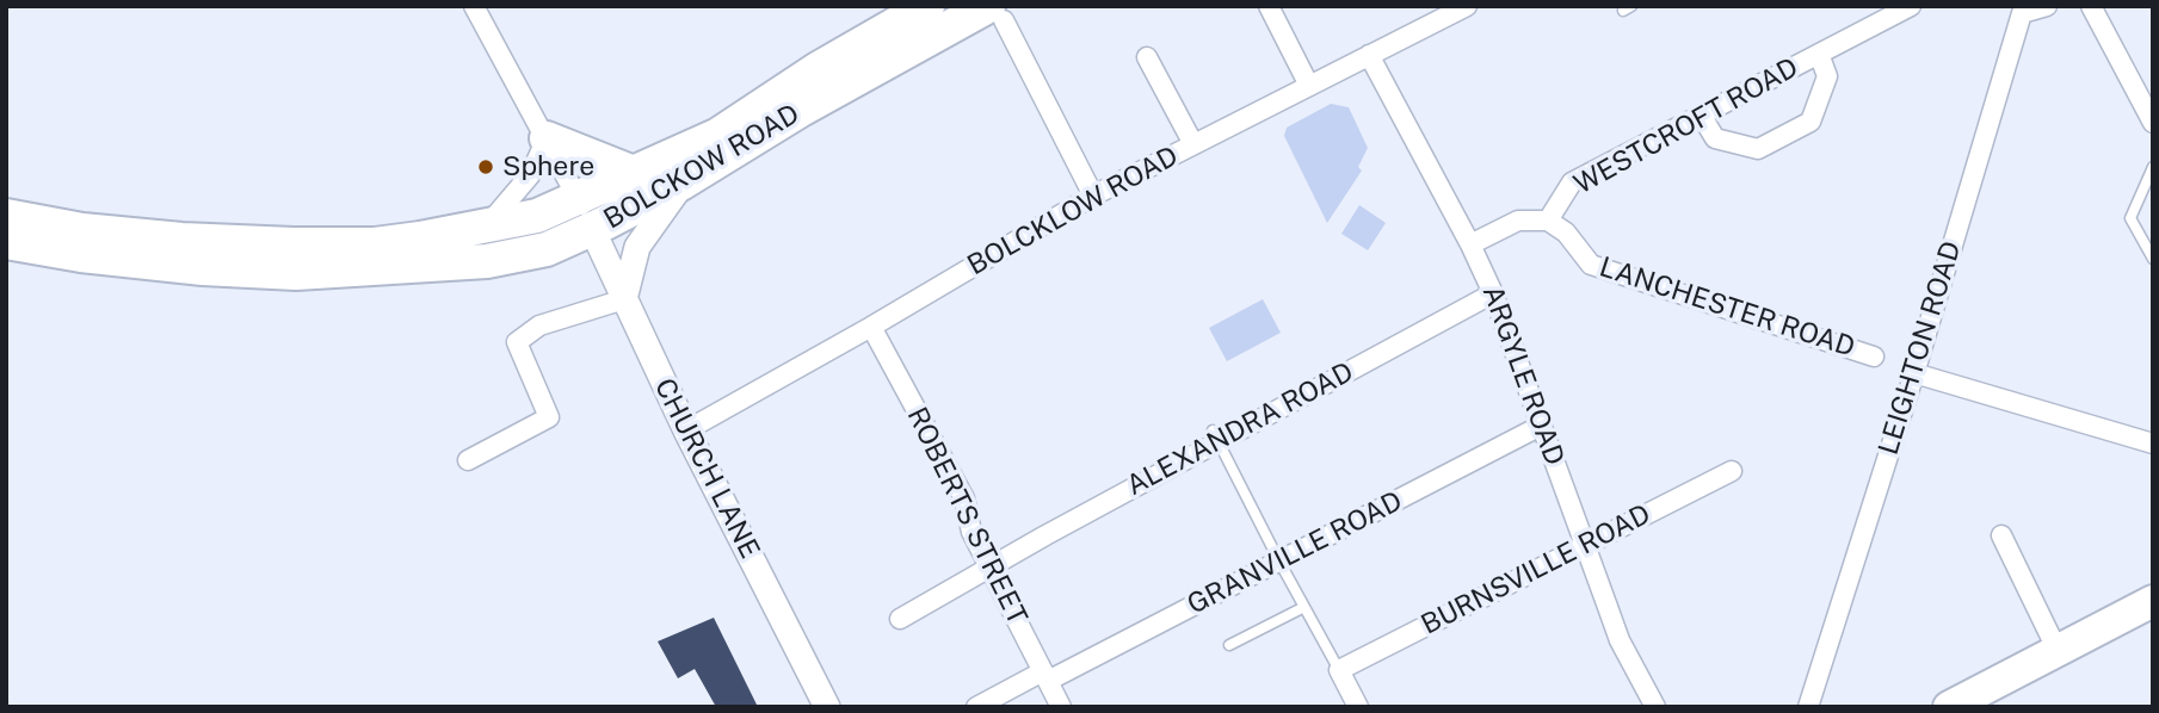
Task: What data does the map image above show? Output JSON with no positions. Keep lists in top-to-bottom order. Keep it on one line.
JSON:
{"streets":{"highway":["BOLCKOW ROAD"],"street":["WESTCROFT ROAD","BOLCKLOW ROAD","LANCHESTER ROAD","LEIGHTON ROAD","ARGYLE ROAD","ALEXANDRA ROAD","CHURCH LANE","ROBERTS STREET","GRANVILLE ROAD","BURNSVILLE ROAD"]},"crossings":[["WESTCROFT ROAD","LANCHESTER ROAD"],["BOLCKOW ROAD","CHURCH LANE"],["BOLCKLOW ROAD","ARGYLE ROAD"],["BOLCKLOW ROAD","CHURCH LANE"],["BOLCKLOW ROAD","ROBERTS STREET"],["ARGYLE ROAD","ALEXANDRA ROAD"],["ARGYLE ROAD","GRANVILLE ROAD"],["ARGYLE ROAD","BURNSVILLE ROAD"],["ALEXANDRA ROAD","ROBERTS STREET"],["ROBERTS STREET","GRANVILLE ROAD"]],"places":["Sphere"]}
